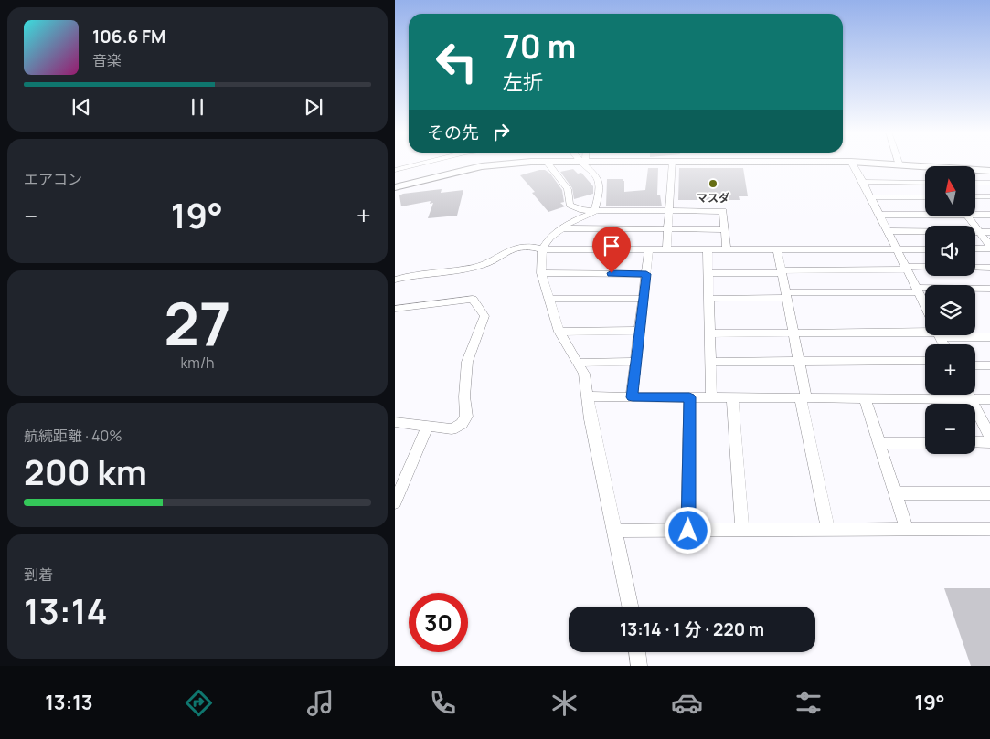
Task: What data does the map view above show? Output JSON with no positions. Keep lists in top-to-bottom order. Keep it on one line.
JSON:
{"places":["マスダ"],"north":"top","page":{"turn":["70 m","左折"],"song":["106.6 FM","音楽"],"then":"その先","tile":["エアコン",["27","km/h"],["航続距離 · 40%","200 km"],["到着","13:14"]],"map_buttons":["+","−"],"heat":["−","19°","+"],"limit":"30","trip":"13:14 · 1 分 · 220 m","tabs":["13:13","19°"]}}
